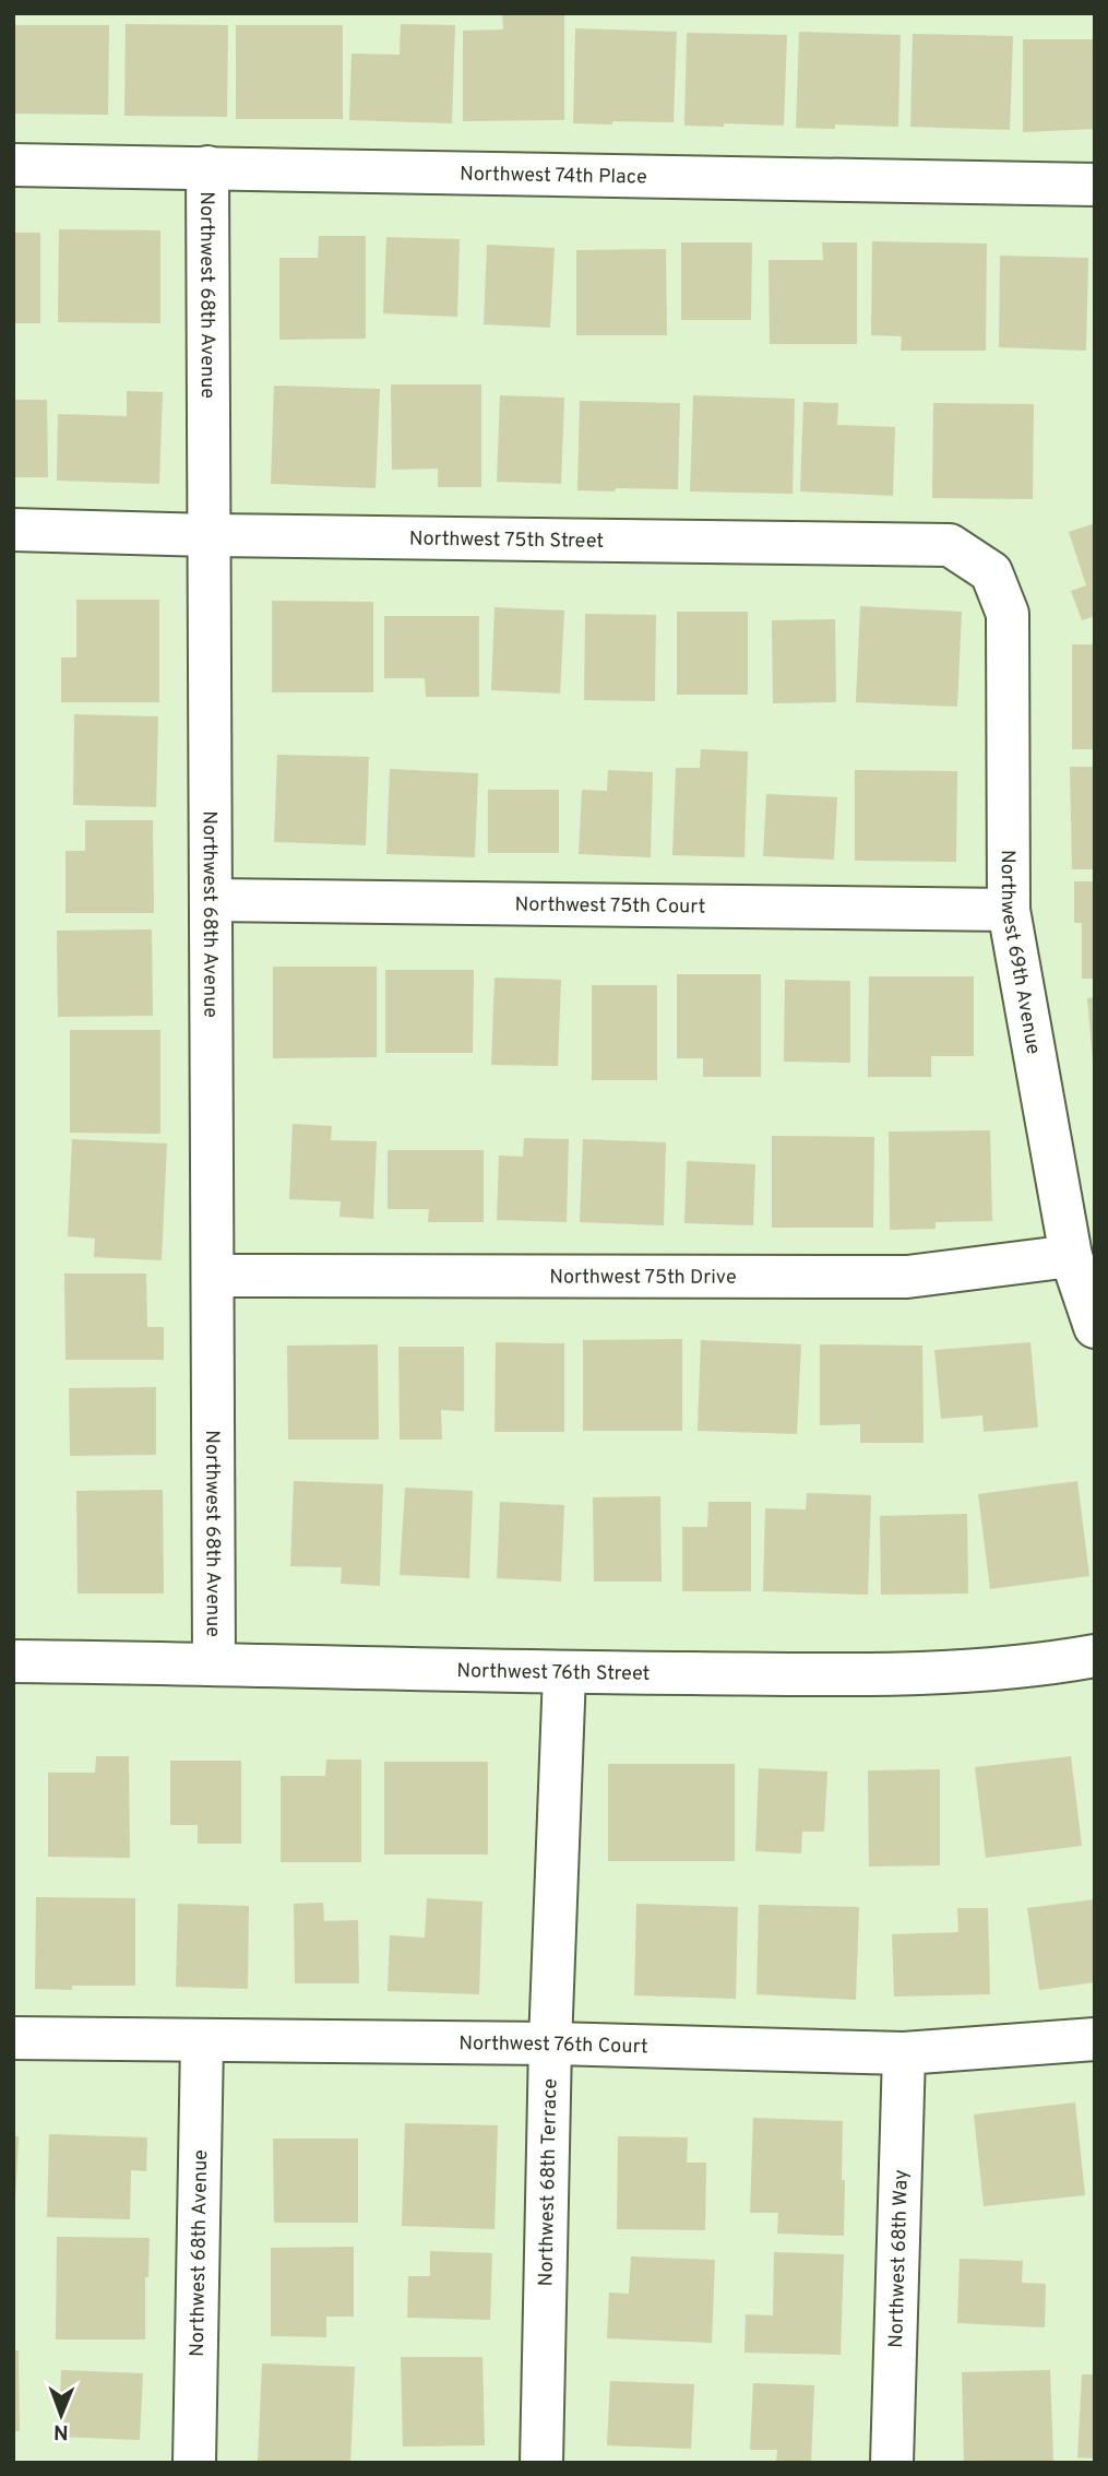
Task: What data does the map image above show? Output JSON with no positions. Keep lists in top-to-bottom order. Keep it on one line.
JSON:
{"streets":{"street":["Northwest 74th Place","Northwest 68th Avenue","Northwest 75th Street","Northwest 75th Court","Northwest 69th Avenue","Northwest 75th Drive","Northwest 76th Street","Northwest 76th Court","Northwest 68th Terrace","Northwest 68th Way"]},"crossings":[["Northwest 74th Place","Northwest 68th Avenue"],["Northwest 68th Avenue","Northwest 75th Street"],["Northwest 68th Avenue","Northwest 75th Court"],["Northwest 68th Avenue","Northwest 75th Drive"],["Northwest 68th Avenue","Northwest 76th Street"],["Northwest 68th Avenue","Northwest 76th Court"],["Northwest 75th Street","Northwest 69th Avenue"],["Northwest 75th Court","Northwest 69th Avenue"],["Northwest 69th Avenue","Northwest 75th Drive"],["Northwest 76th Street","Northwest 68th Terrace"],["Northwest 76th Court","Northwest 68th Terrace"],["Northwest 76th Court","Northwest 68th Way"]],"north":"bottom"}
